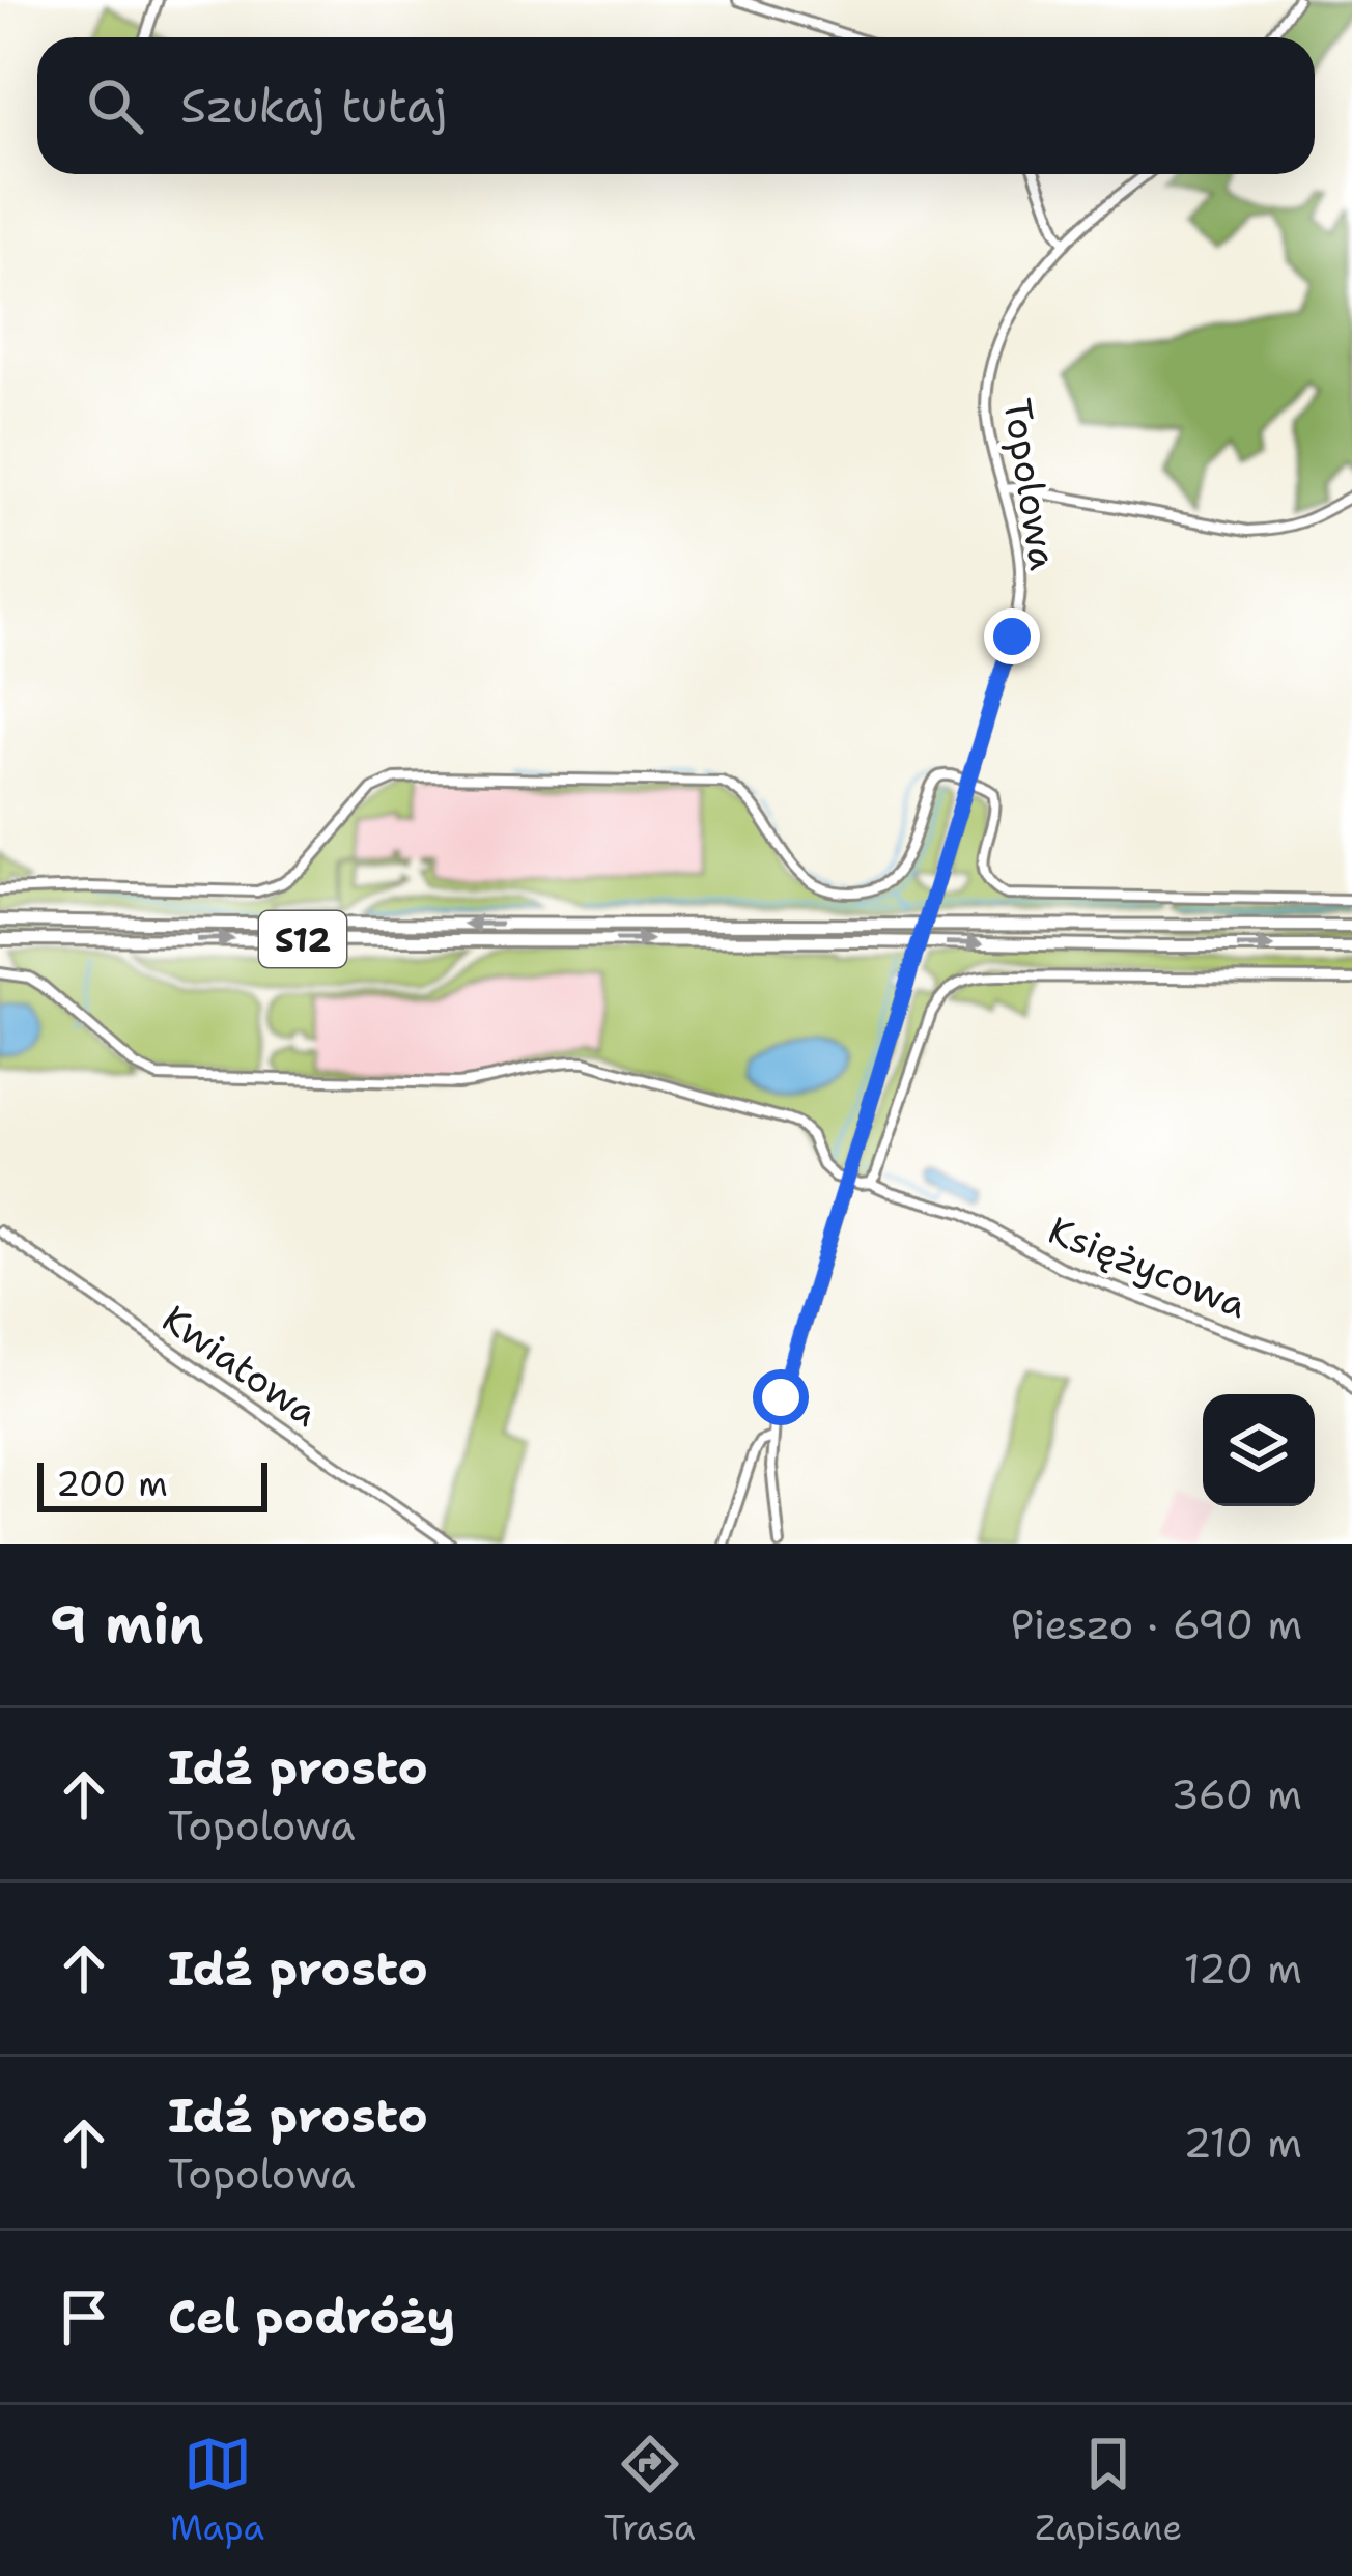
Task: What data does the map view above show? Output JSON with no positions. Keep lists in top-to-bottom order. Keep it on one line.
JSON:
{"streets":{"highway":["S12"],"street":["Topolowa","Księżycowa","Kwiatowa"]},"crossings":[["Topolowa","Księżycowa"]],"scale_bar":"200 m","page":{"search":"Szukaj tutaj","scale":"200 m","heading":["9 min","Pieszo · 690 m"],"list":[["Idź prosto","Topolowa","360 m"],["Idź prosto","120 m"],["Idź prosto","Topolowa","210 m"],"Cel podróży"],"nav":["Mapa","Trasa","Zapisane"]}}
